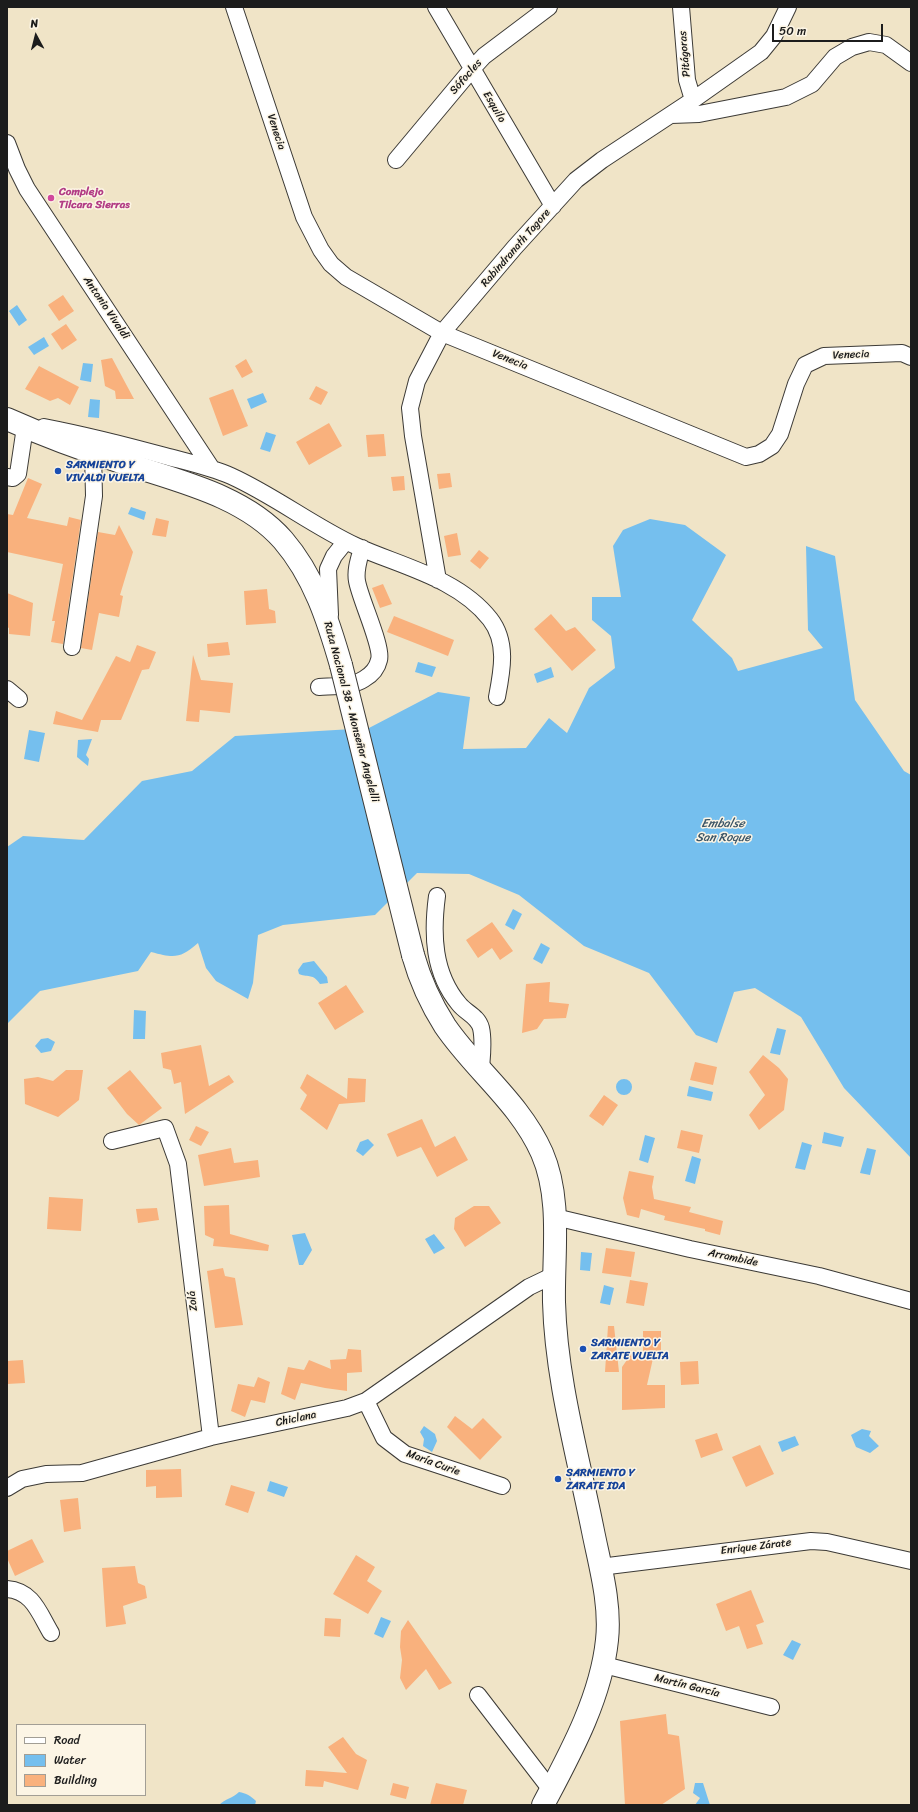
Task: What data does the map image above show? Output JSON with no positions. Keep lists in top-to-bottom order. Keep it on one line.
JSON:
{"streets":{"main road":["Ruta Nacional 38 - Monseñor Angelelli"],"street":["Pitágoras","Sófocles","Esquilo","Venecia","Rabindranath Tagore","Antonio Vivaldi","Arrambide","Zolá","Chiclana","María Curie","Enrique Zárate","Martín García"]},"crossings":[["Pitágoras","Rabindranath Tagore"],["Sófocles","Esquilo"],["Esquilo","Rabindranath Tagore"],["Venecia","Rabindranath Tagore"],["Ruta Nacional 38 - Monseñor Angelelli","Arrambide"],["Ruta Nacional 38 - Monseñor Angelelli","Chiclana"],["Ruta Nacional 38 - Monseñor Angelelli","Enrique Zárate"],["Ruta Nacional 38 - Monseñor Angelelli","Martín García"],["Zolá","Chiclana"],["Chiclana","María Curie"]],"water":["Embalse San Roque"],"places":["Complejo Tilcara Sierras","SARMIENTO Y VIVALDI VUELTA","SARMIENTO Y ZARATE VUELTA","SARMIENTO Y ZARATE IDA"],"legend":["Road","Water","Building"],"scale_bar":"50 m","north":"top"}
